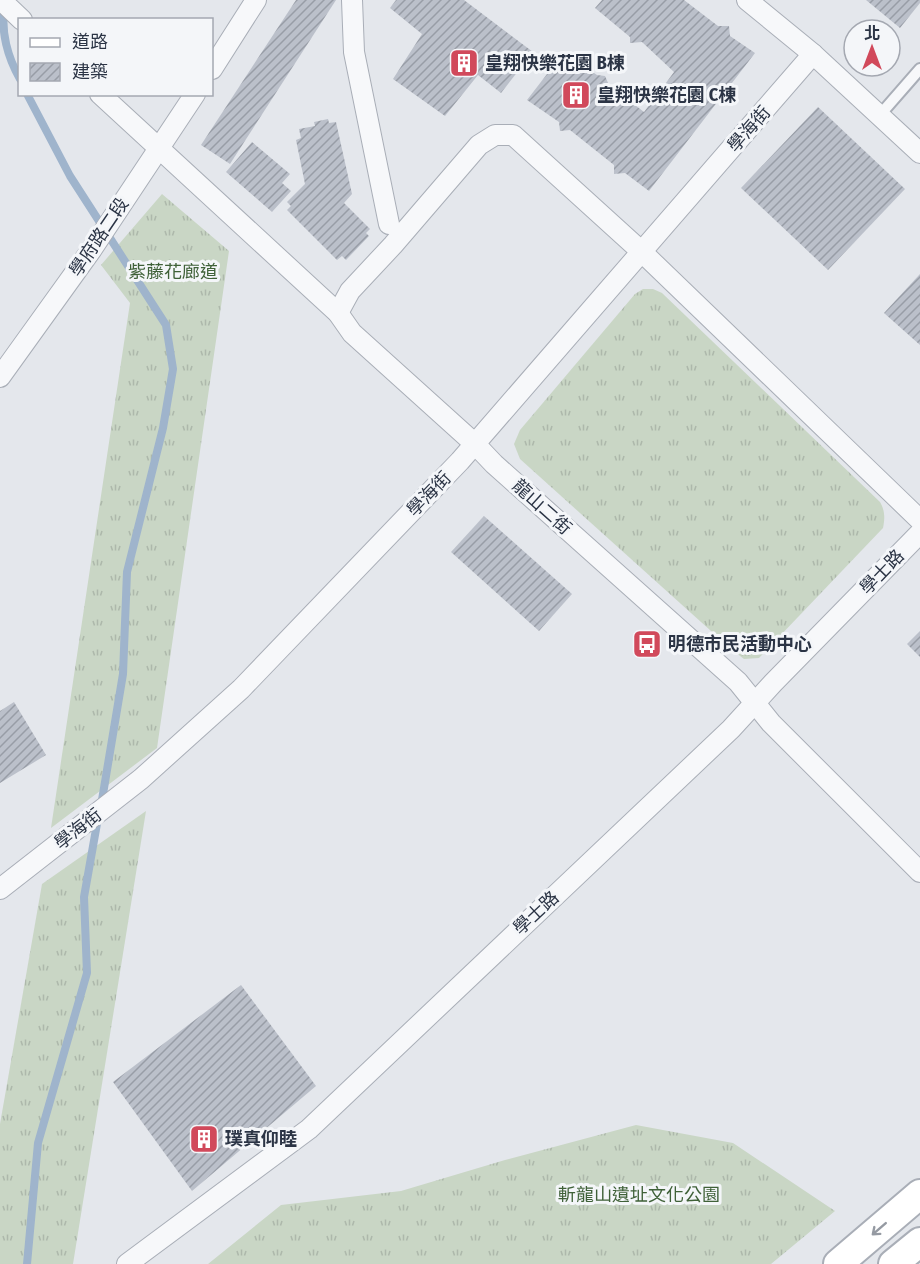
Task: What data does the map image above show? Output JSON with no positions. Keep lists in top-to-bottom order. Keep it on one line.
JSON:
{"streets":{"street":["學海街","學府路二段","龍山二街","學士路"]},"crossings":[["學海街","龍山二街"],["學府路二段","龍山二街"],["龍山二街","學士路"]],"parks":["紫藤花廊道","斬龍山遺址文化公園"],"places":{"building":["皇翔快樂花園 B棟","皇翔快樂花園 C棟","璞真仰睦"],"bus stop":["明德市民活動中心"]},"legend":["道路","建築"],"north":"top"}
